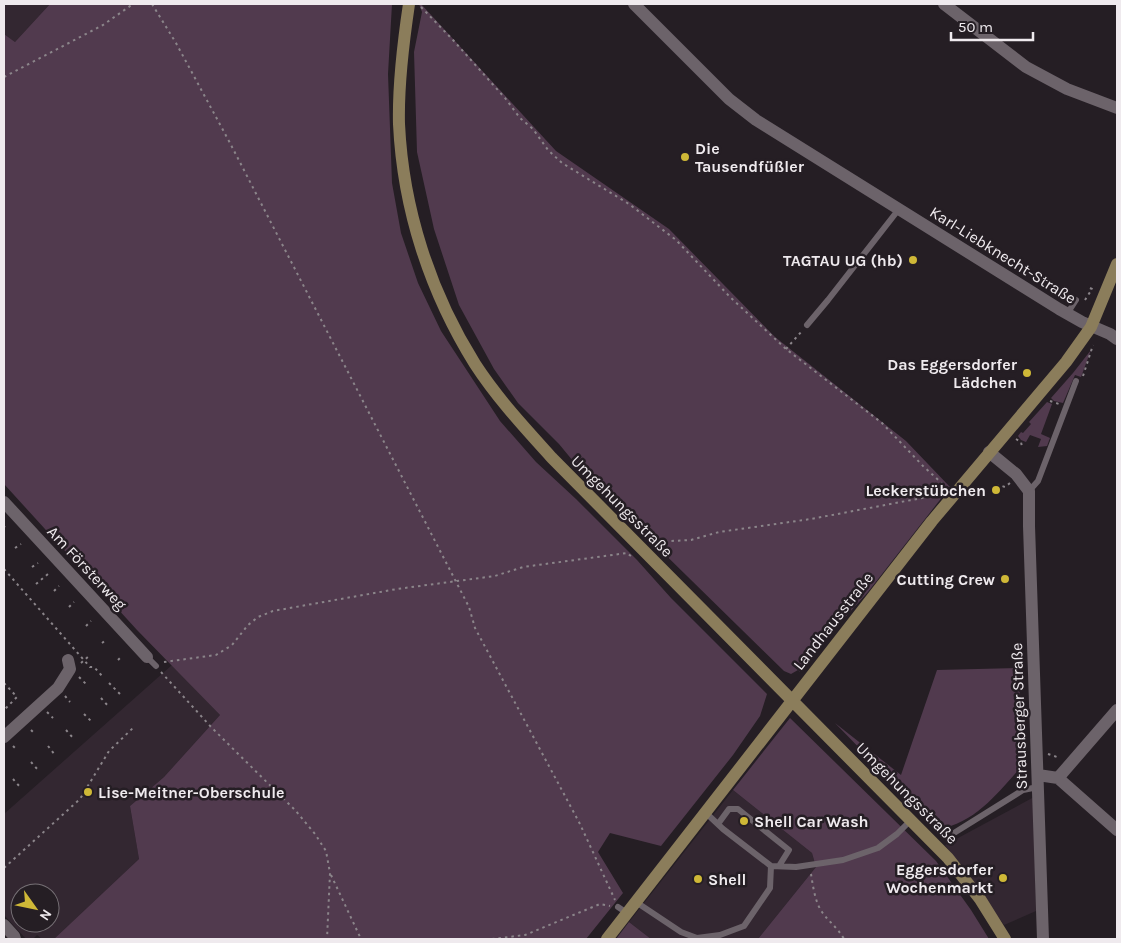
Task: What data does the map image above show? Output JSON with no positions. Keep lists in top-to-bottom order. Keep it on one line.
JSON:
{"streets":{"main road":["Umgehungsstraße","Landhausstraße"],"street":["Karl-Liebknecht-Straße","Am Försterweg","Strausberger Straße"]},"crossings":[["Karl-Liebknecht-Straße","Landhausstraße"],["Umgehungsstraße","Landhausstraße"]],"places":["Die Tausendfüßler","TAGTAU UG (hb)","Das Eggersdorfer Lädchen","Leckerstübchen","Cutting Crew","Lise-Meitner-Oberschule","Shell Car Wash","Eggersdorfer Wochenmarkt","Shell"],"scale_bar":"50 m","north":"bottom right"}
